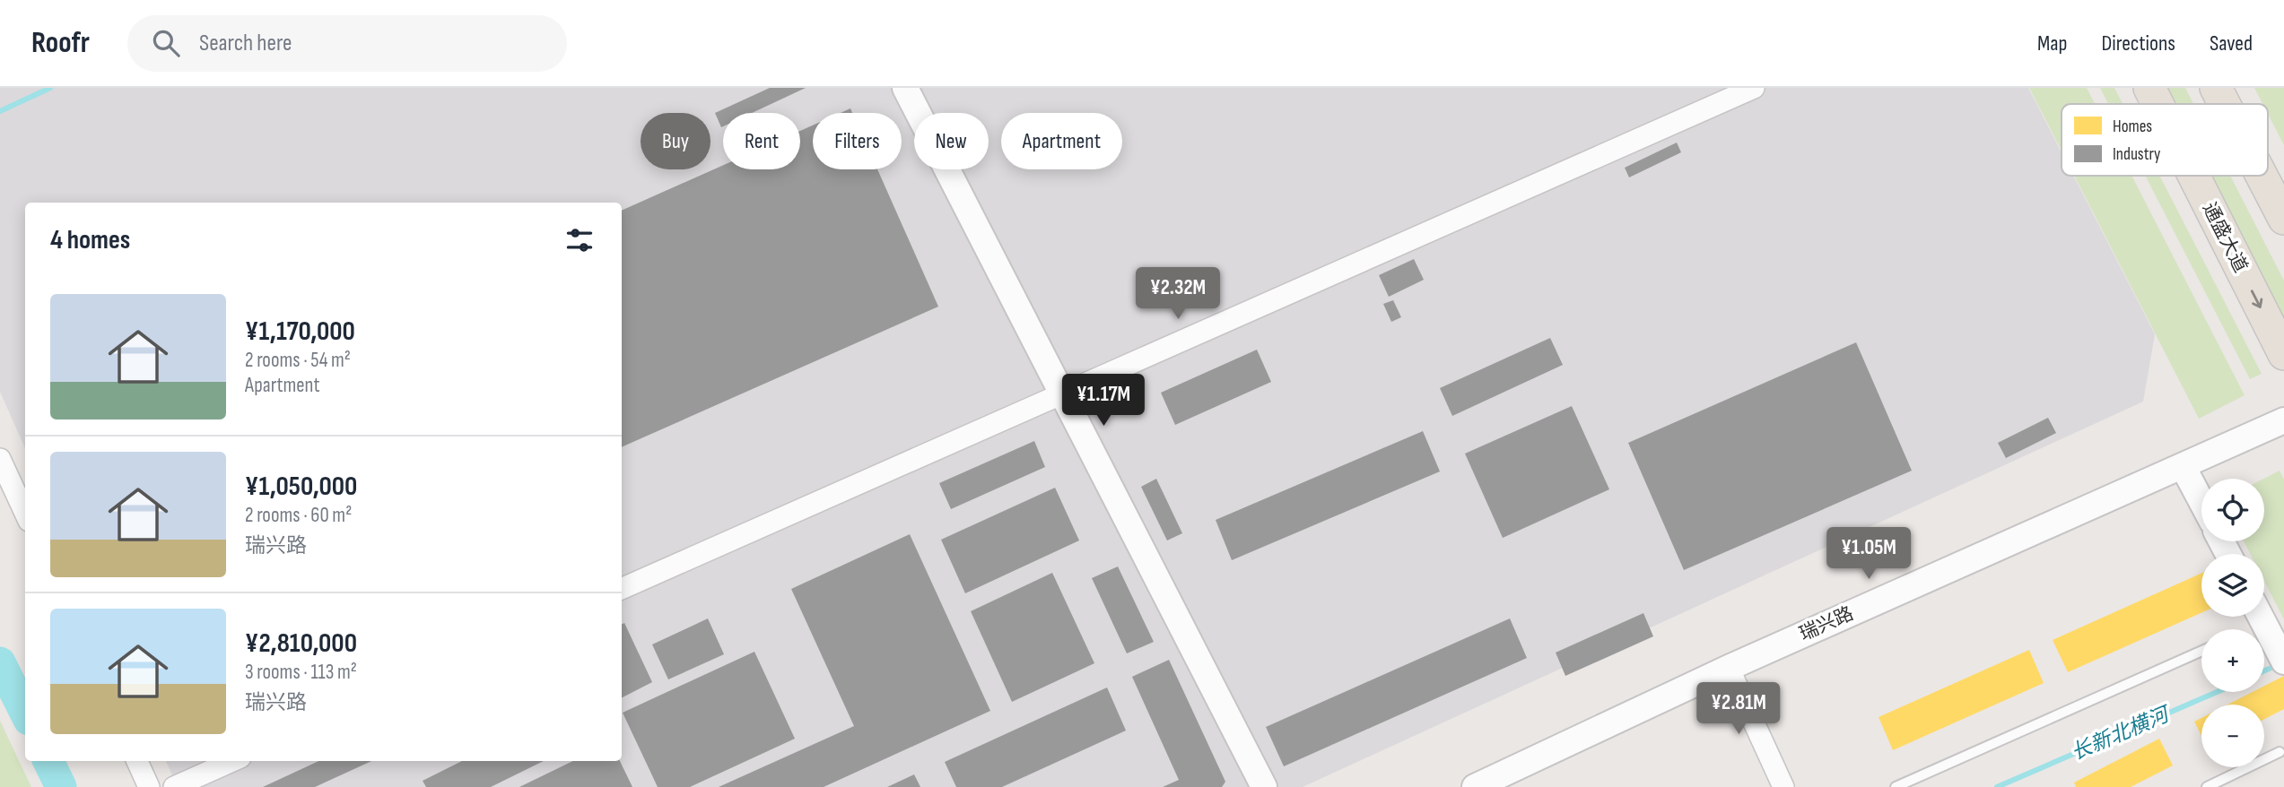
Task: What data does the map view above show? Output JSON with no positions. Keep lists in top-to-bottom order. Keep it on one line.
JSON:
{"streets":{"main road":["通盛大道"],"street":["瑞兴路"]},"one_way":["通盛大道"],"water":["长新北横河"],"legend":["Homes","Industry"],"page":{"header":"Roofr","search":"Search here","nav":["Map","Directions","Saved"],"chip":["Buy","Rent","Filters","New","Apartment"],"heading":"4 homes","price":["¥2.32M","¥1.17M","¥1.05M","¥2.81M"],"list":[{"name":"¥1,170,000","note":"2 rooms · 54 m² · Apartment"},{"name":"¥1,050,000","note":"2 rooms · 60 m² · 瑞兴路"},{"name":"¥2,810,000","note":"3 rooms · 113 m² · 瑞兴路"}],"map_buttons":["+","−"]}}
